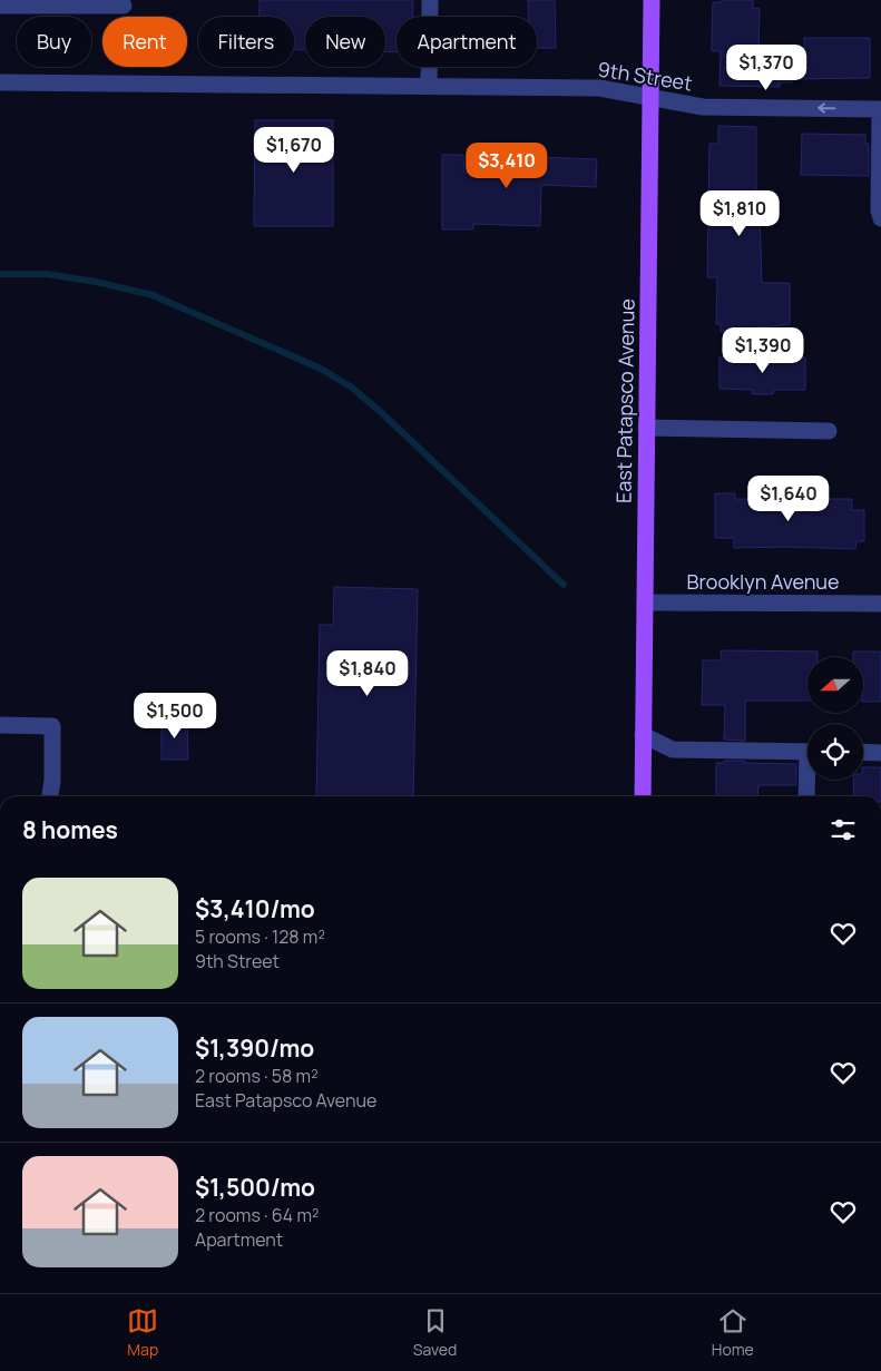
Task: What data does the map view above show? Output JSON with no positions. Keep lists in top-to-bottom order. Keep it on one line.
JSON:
{"streets":{"main road":["East Patapsco Avenue"],"street":["9th Street","Brooklyn Avenue"]},"crossings":[["9th Street","East Patapsco Avenue"],["East Patapsco Avenue","Brooklyn Avenue"]],"north":"left","page":{"chip":["Buy","Rent","Filters","New","Apartment"],"price":["$1,370","$1,670","$3,410","$1,810","$1,390","$1,640","$1,840","$1,500"],"heading":"8 homes","list":[{"name":"$3,410/mo","note":"5 rooms · 128 m² · 9th Street"},{"name":"$1,390/mo","note":"2 rooms · 58 m² · East Patapsco Avenue"},{"name":"$1,500/mo","note":"2 rooms · 64 m² · Apartment"}],"tabs":["Map","Saved","Home"]}}
